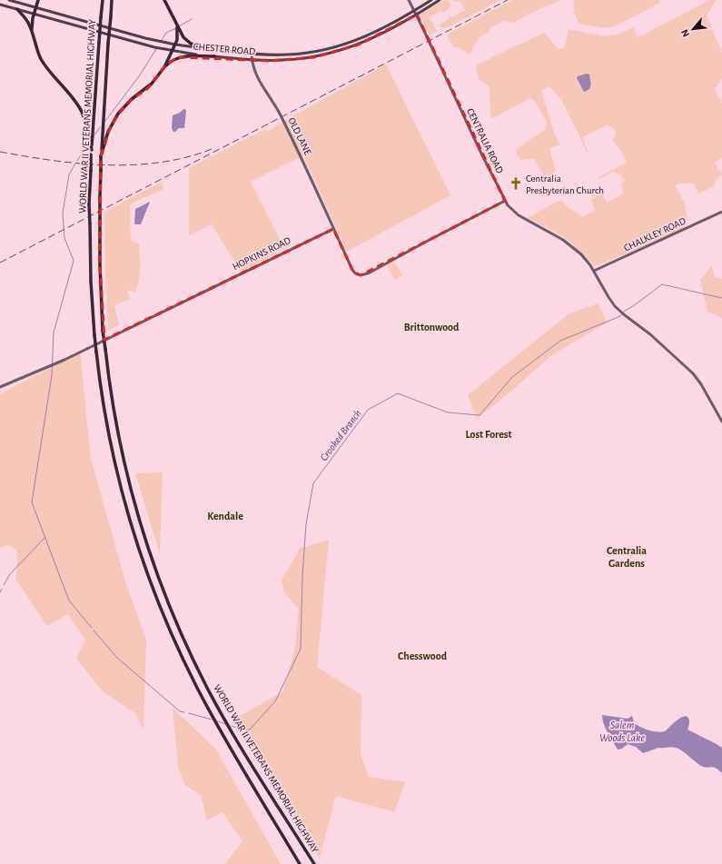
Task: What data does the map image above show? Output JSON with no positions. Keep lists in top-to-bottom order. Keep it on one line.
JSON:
{"streets":{"highway":["WORLD WAR II VETERANS MEMORIAL HIGHWAY"],"main road":["CHESTER ROAD","OLD LANE","CENTRALIA ROAD","CHALKLEY ROAD","HOPKINS ROAD"]},"crossings":[["CHESTER ROAD","OLD LANE"],["CHESTER ROAD","CENTRALIA ROAD"],["OLD LANE","HOPKINS ROAD"],["CENTRALIA ROAD","CHALKLEY ROAD"]],"districts":["Brittonwood","Lost Forest","Kendale","Centralia Gardens","Chesswood"],"water":["Crooked Branch","Salem Woods Lake"],"places":{"church":["Centralia Presbyterian Church"]},"north":"bottom left"}
